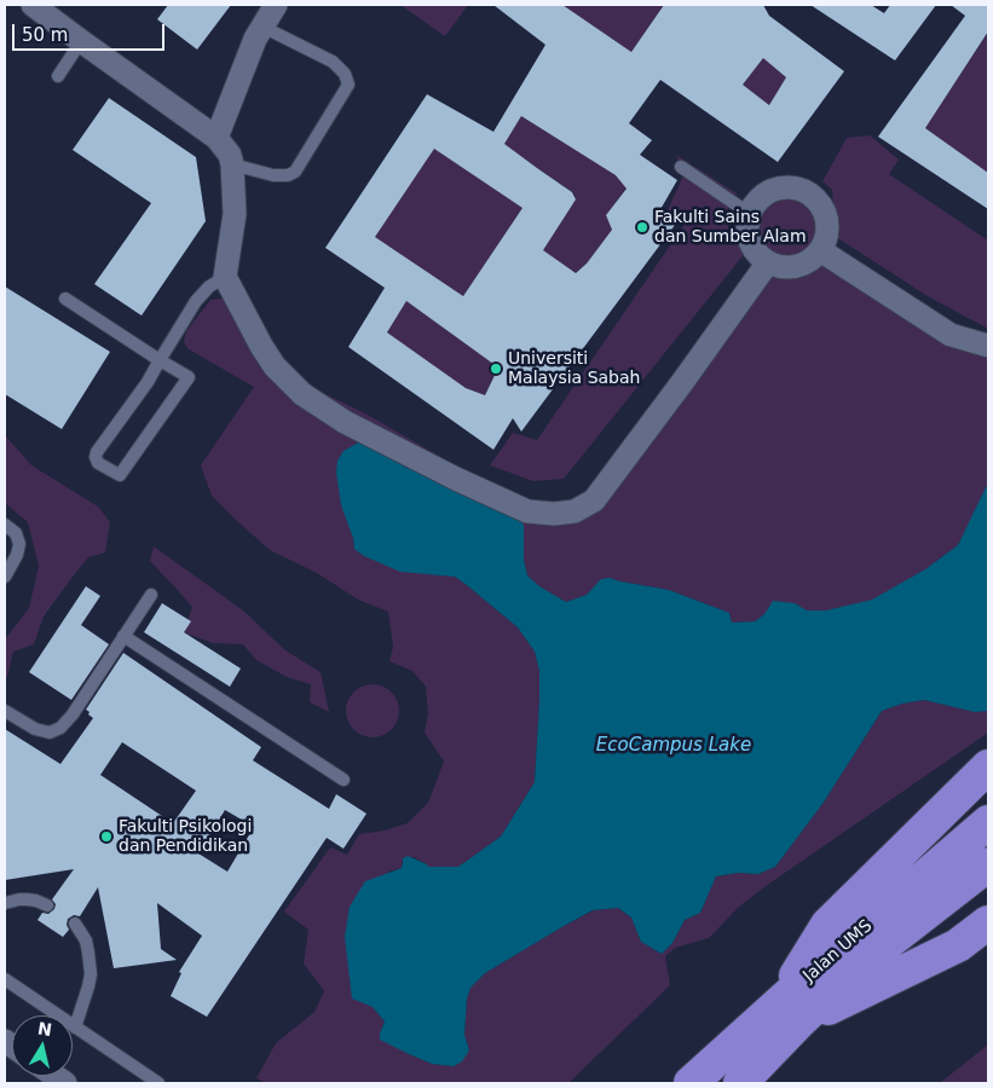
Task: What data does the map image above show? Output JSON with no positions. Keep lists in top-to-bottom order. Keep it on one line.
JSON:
{"streets":{"highway":["Jalan UMS"]},"water":["EcoCampus Lake"],"places":["Fakulti Sains dan Sumber Alam","Universiti Malaysia Sabah","Fakulti Psikologi dan Pendidikan"],"scale_bar":"50 m","north":"top"}
